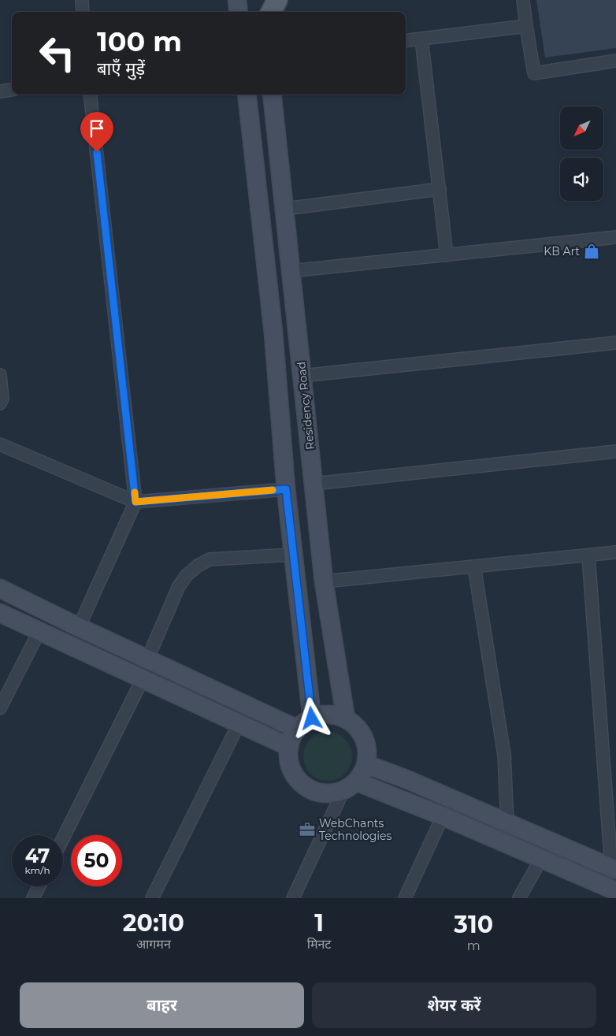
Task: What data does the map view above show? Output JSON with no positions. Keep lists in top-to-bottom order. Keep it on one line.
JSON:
{"streets":{"main road":["Residency Road"]},"places":{"shop":["KB Art"],"office":["WebChants Technologies"]},"north":"bottom left","page":{"turn":["100 m","बाएँ मुड़ें"],"speed":"47 km/h","limit":"50","eta":["20:10","आगमन","1","मिनट","310","m"],"buttons":["बाहर","शेयर करें"]}}
